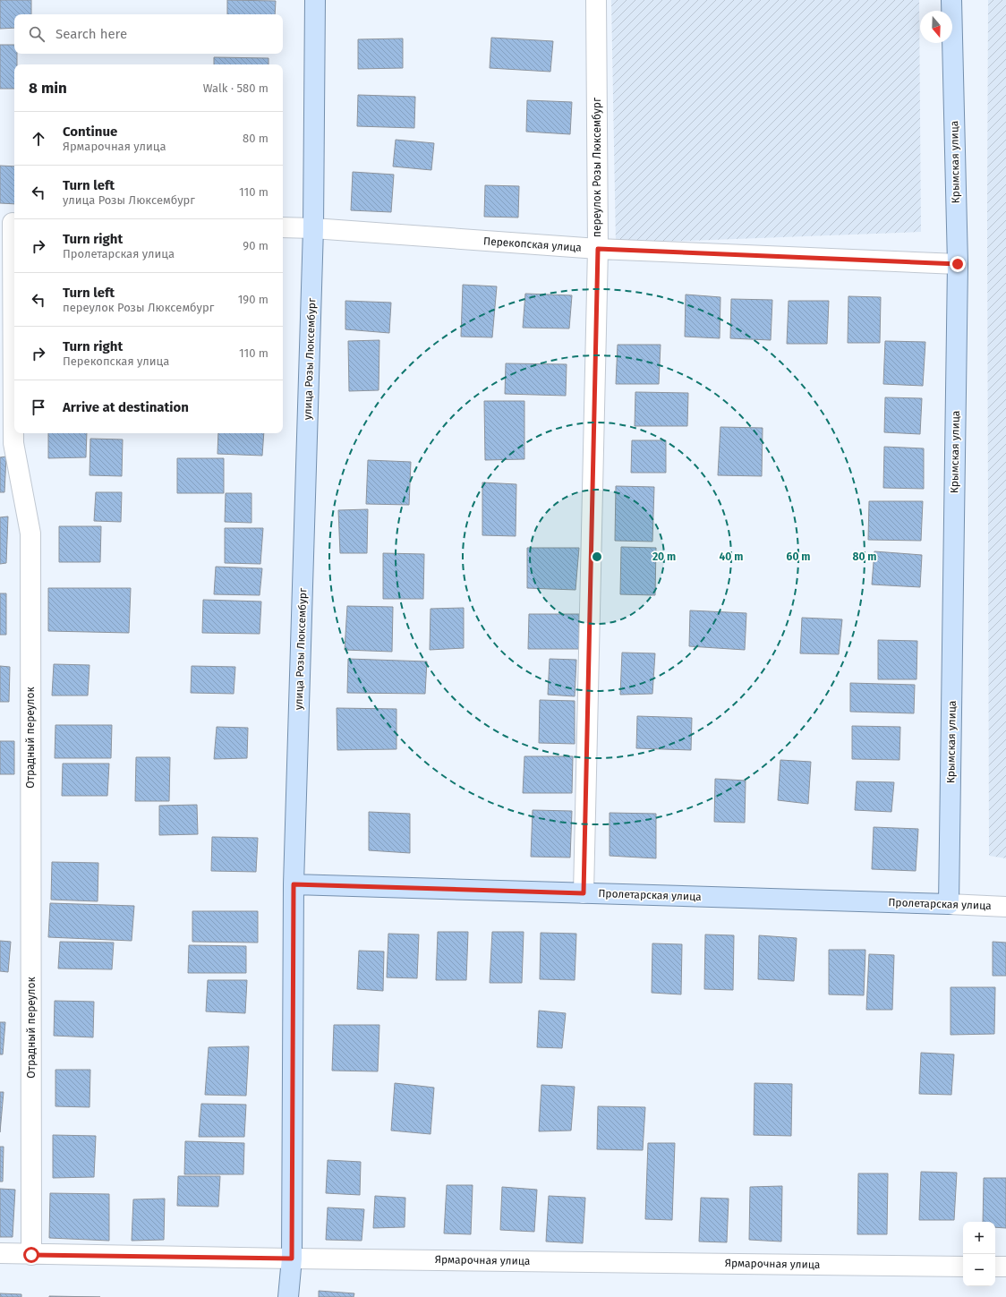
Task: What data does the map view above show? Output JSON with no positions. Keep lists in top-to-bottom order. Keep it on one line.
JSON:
{"streets":{"main road":["Крымская улица","улица Розы Люксембург","Пролетарская улица"],"street":["переулок Розы Люксембург","Перекопская улица","Отрадный переулок","Ярмарочная улица"]},"crossings":[["Крымская улица","Перекопская улица"],["Крымская улица","Пролетарская улица"],["переулок Розы Люксембург","Перекопская улица"],["переулок Розы Люксембург","Пролетарская улица"],["Перекопская улица","улица Розы Люксембург"],["улица Розы Люксембург","Пролетарская улица"],["улица Розы Люксембург","Ярмарочная улица"],["Отрадный переулок","Ярмарочная улица"]],"north":"bottom","page":{"search":"Search here","heading":["8 min","Walk · 580 m"],"list":[["Continue","Ярмарочная улица","80 m"],["Turn left","улица Розы Люксембург","110 m"],["Turn right","Пролетарская улица","90 m"],["Turn left","переулок Розы Люксембург","190 m"],["Turn right","Перекопская улица","110 m"],"Arrive at destination"],"map_buttons":["+","−"]},"rings":["20 m","40 m","60 m","80 m"]}
